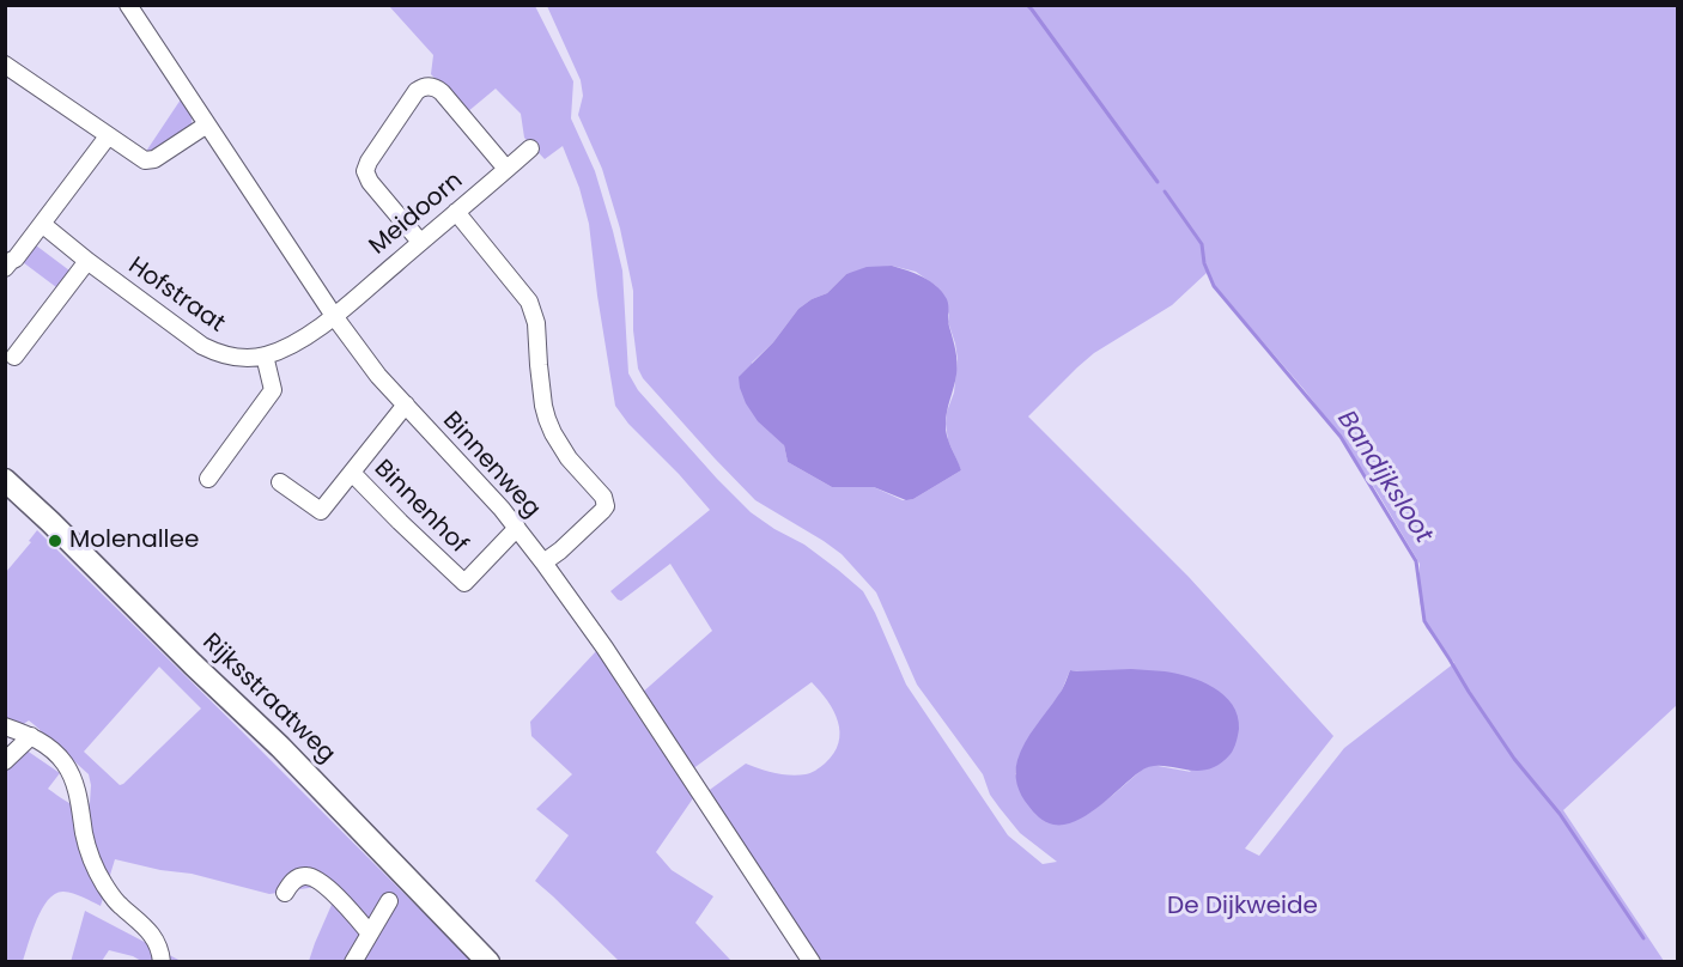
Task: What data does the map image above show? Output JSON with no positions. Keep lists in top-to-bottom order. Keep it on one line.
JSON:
{"streets":{"main road":["Rijksstraatweg"],"street":["Meidoorn","Hofstraat","Binnenweg","Binnenhof"]},"crossings":[["Meidoorn","Hofstraat"],["Meidoorn","Binnenweg"],["Hofstraat","Binnenweg"],["Binnenweg","Binnenhof"]],"water":["Bandijksloot"],"parks":["De Dijkweide"],"places":["Molenallee"]}
